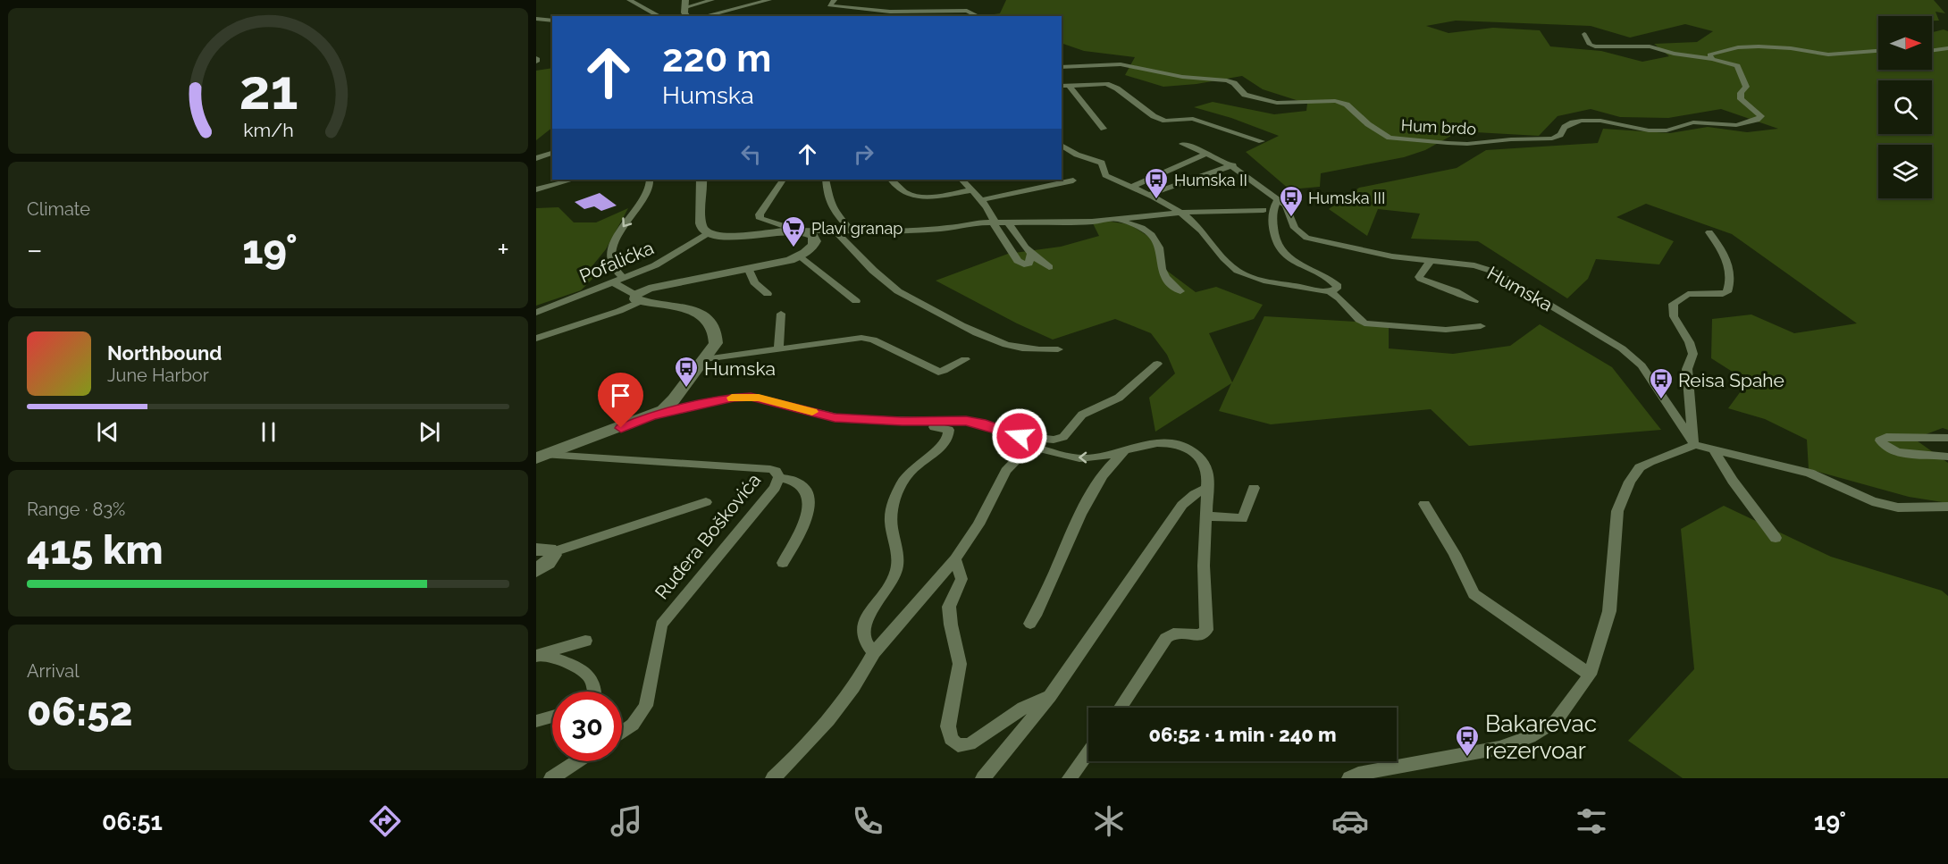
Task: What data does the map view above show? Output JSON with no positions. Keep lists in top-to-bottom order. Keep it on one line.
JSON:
{"streets":{"street":["Hum brdo","Pofalićka","Humska","Ruđera Boškovića"]},"places":{"bus stop":["Humska II","Humska III","Humska","Reisa Spahe","Bakarevac rezervoar"],"supermarket":["Plavi granap"]},"north":"right","page":{"turn":["220 m","Humska"],"tile":["Climate",["Range · 83%","415 km"],["Arrival","06:52"]],"heat":["−","19°","+"],"song":["Northbound","June Harbor"],"limit":"30","trip":"06:52 · 1 min · 240 m","tabs":["06:51","19°"],"gauge":["21","km/h"]}}
